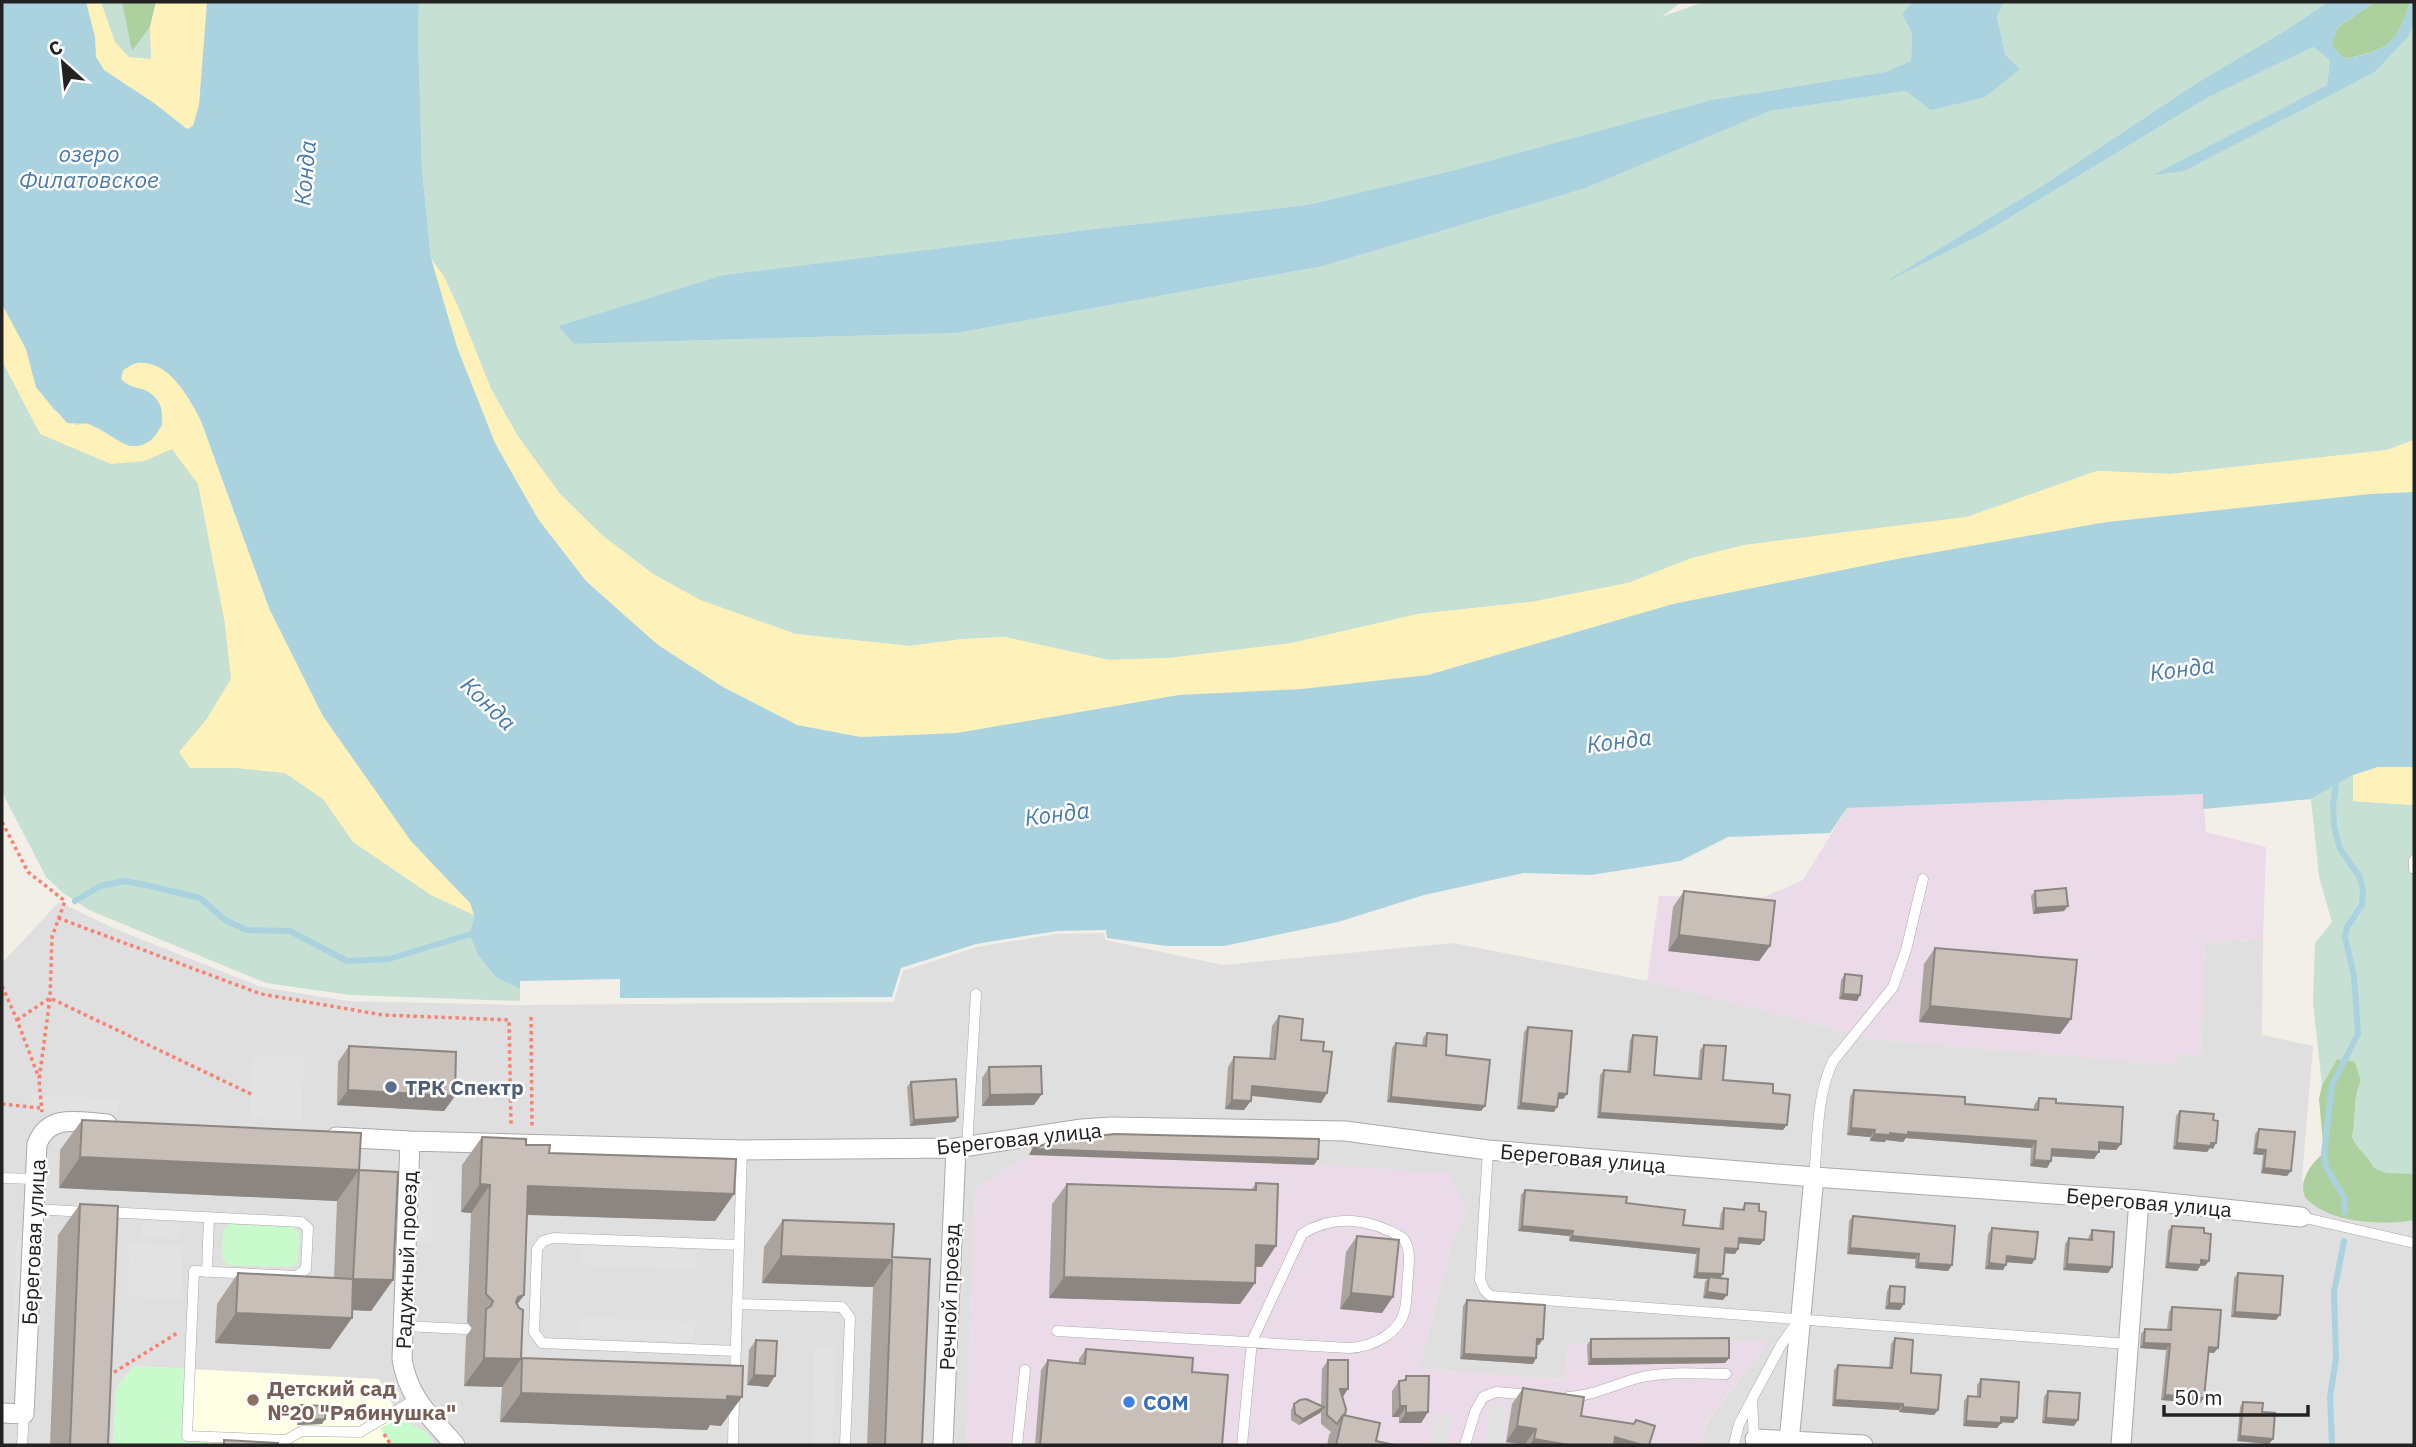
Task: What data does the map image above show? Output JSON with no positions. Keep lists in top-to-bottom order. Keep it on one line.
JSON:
{"streets":{"street":["Береговая улица","Радужный проезд","Речной проезд"]},"crossings":[["Береговая улица","Радужный проезд"],["Береговая улица","Речной проезд"]],"water":["озеро Филатовское","Конда"],"places":["ТРК Спектр","Детский сад №20 \"Рябинушка\"","СОМ"],"scale_bar":"50 m","north":"top left"}
